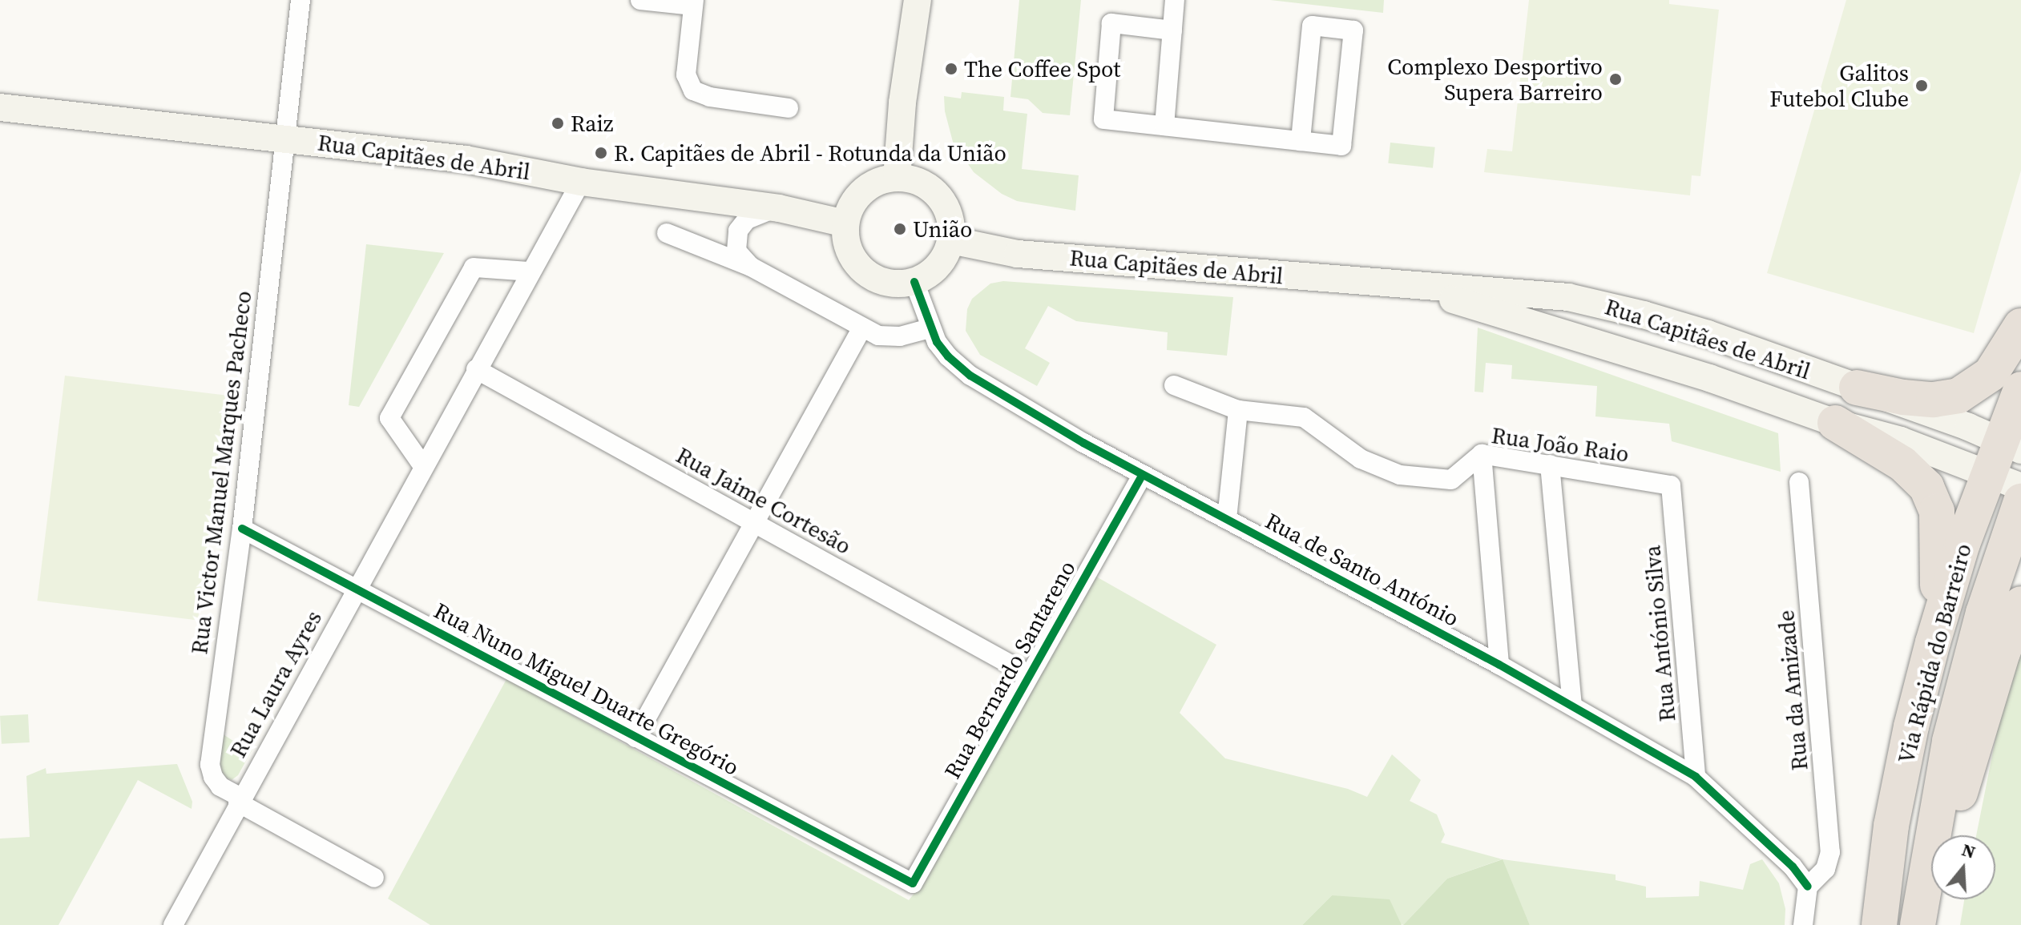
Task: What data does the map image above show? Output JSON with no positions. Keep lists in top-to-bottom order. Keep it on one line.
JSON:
{"streets":{"highway":["Via Rápida do Barreiro"],"main road":["Rua Capitães de Abril"],"street":["Rua João Raio","Rua Victor Manuel Marques Pacheco","Rua Jaime Cortesão","Rua de Santo António","Rua António Silva","Rua Bernardo Santareno","Rua Laura Ayres","Rua Nuno Miguel Duarte Gregório","Rua da Amizade"]},"crossings":[["Rua Capitães de Abril","Rua Victor Manuel Marques Pacheco"],["Rua Capitães de Abril","Rua de Santo António"],["Rua Capitães de Abril","Via Rápida do Barreiro"],["Rua Capitães de Abril","Rua Laura Ayres"],["Rua João Raio","Rua António Silva"],["Rua Victor Manuel Marques Pacheco","Rua Laura Ayres"],["Rua Victor Manuel Marques Pacheco","Rua Nuno Miguel Duarte Gregório"],["Rua Jaime Cortesão","Rua Bernardo Santareno"],["Rua Jaime Cortesão","Rua Laura Ayres"],["Rua de Santo António","Rua António Silva"],["Rua de Santo António","Rua Bernardo Santareno"],["Rua de Santo António","Rua da Amizade"],["Rua Bernardo Santareno","Rua Nuno Miguel Duarte Gregório"],["Rua Laura Ayres","Rua Nuno Miguel Duarte Gregório"]],"places":["The Coffee Spot","Complexo Desportivo Supera Barreiro","Galitos Futebol Clube","Raiz","R. Capitães de Abril - Rotunda da União","União"],"north":"top"}
